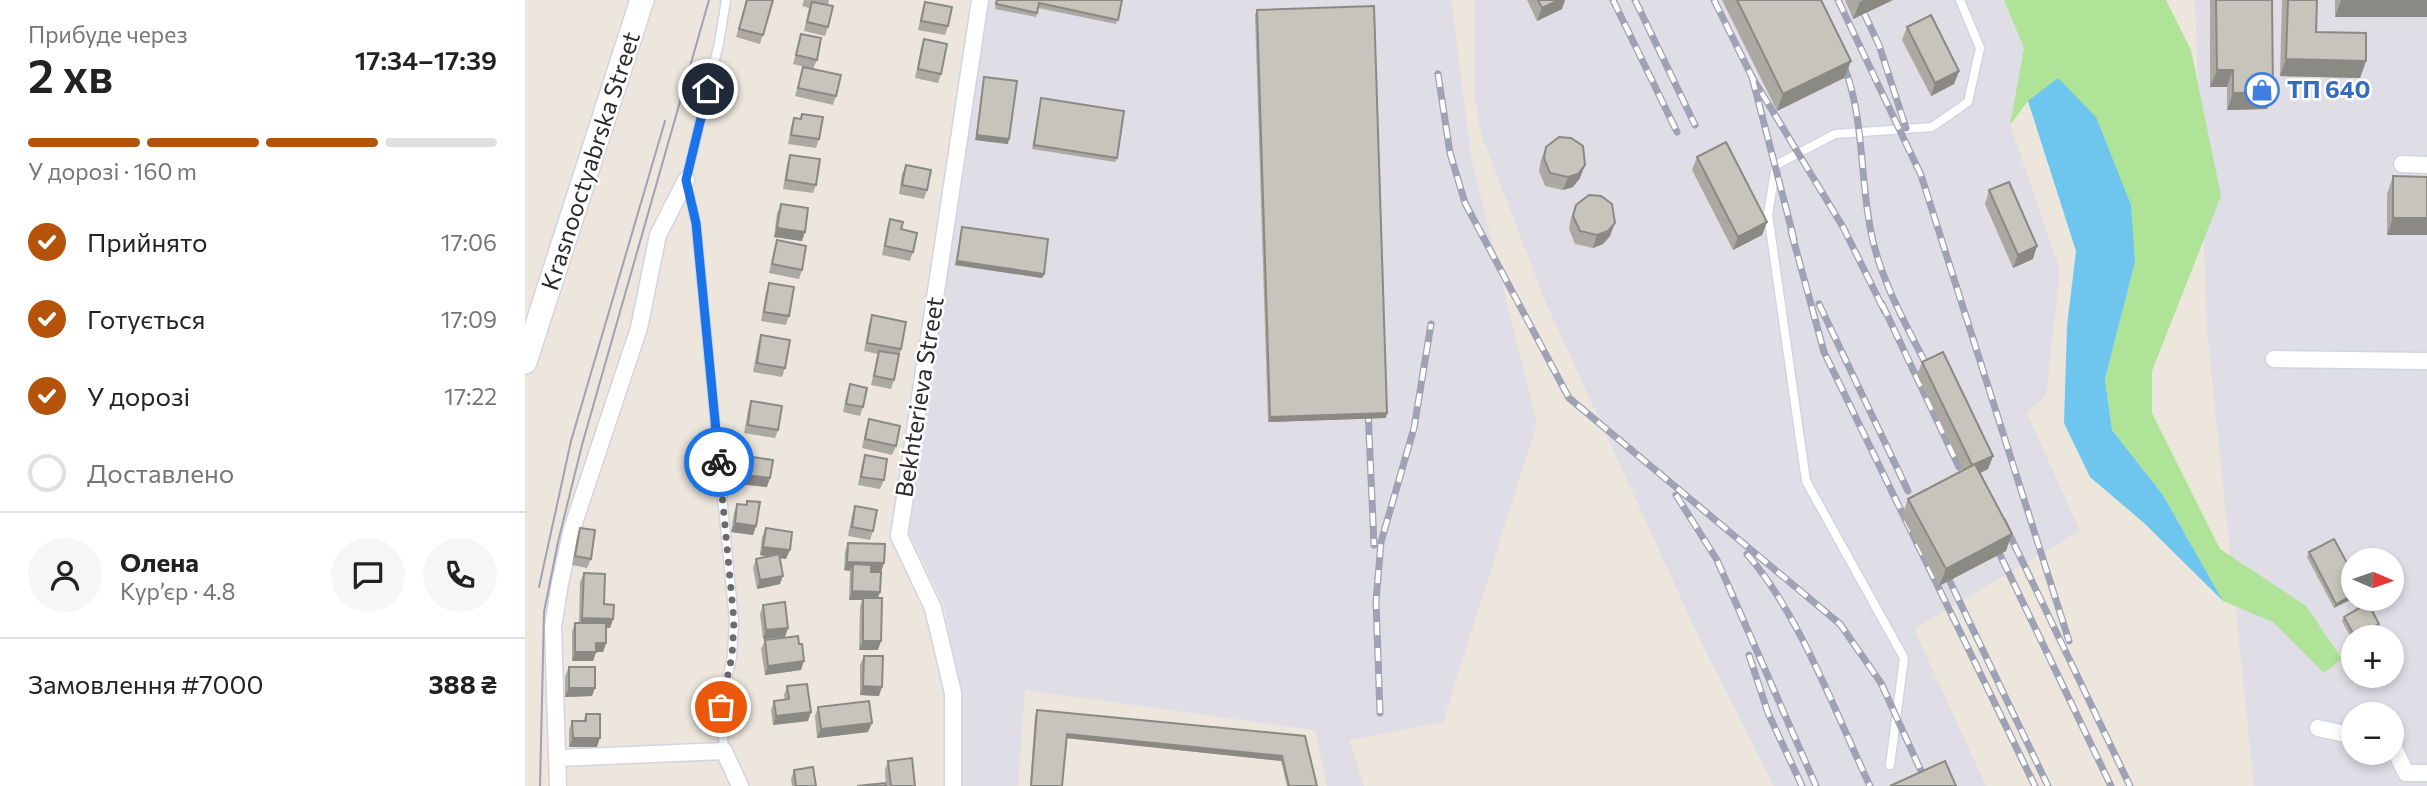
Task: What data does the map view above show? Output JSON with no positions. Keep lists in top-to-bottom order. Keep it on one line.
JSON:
{"streets":{"main road":["Krasnooctyabrska Street"],"street":["Bekhterieva Street"]},"places":{"shop":["ТП 640"]},"north":"right","page":{"heading":["2 хв","Прибуде через","17:34–17:39"],"panel":["Олена","Кур’єр · 4.8","Замовлення #7000","388 ₴"],"bar":"У дорозі · 160 m","list":[["Прийнято","17:06"],["Готується","17:09"],["У дорозі","17:22"],"Доставлено"],"map_buttons":["+","−"]}}
